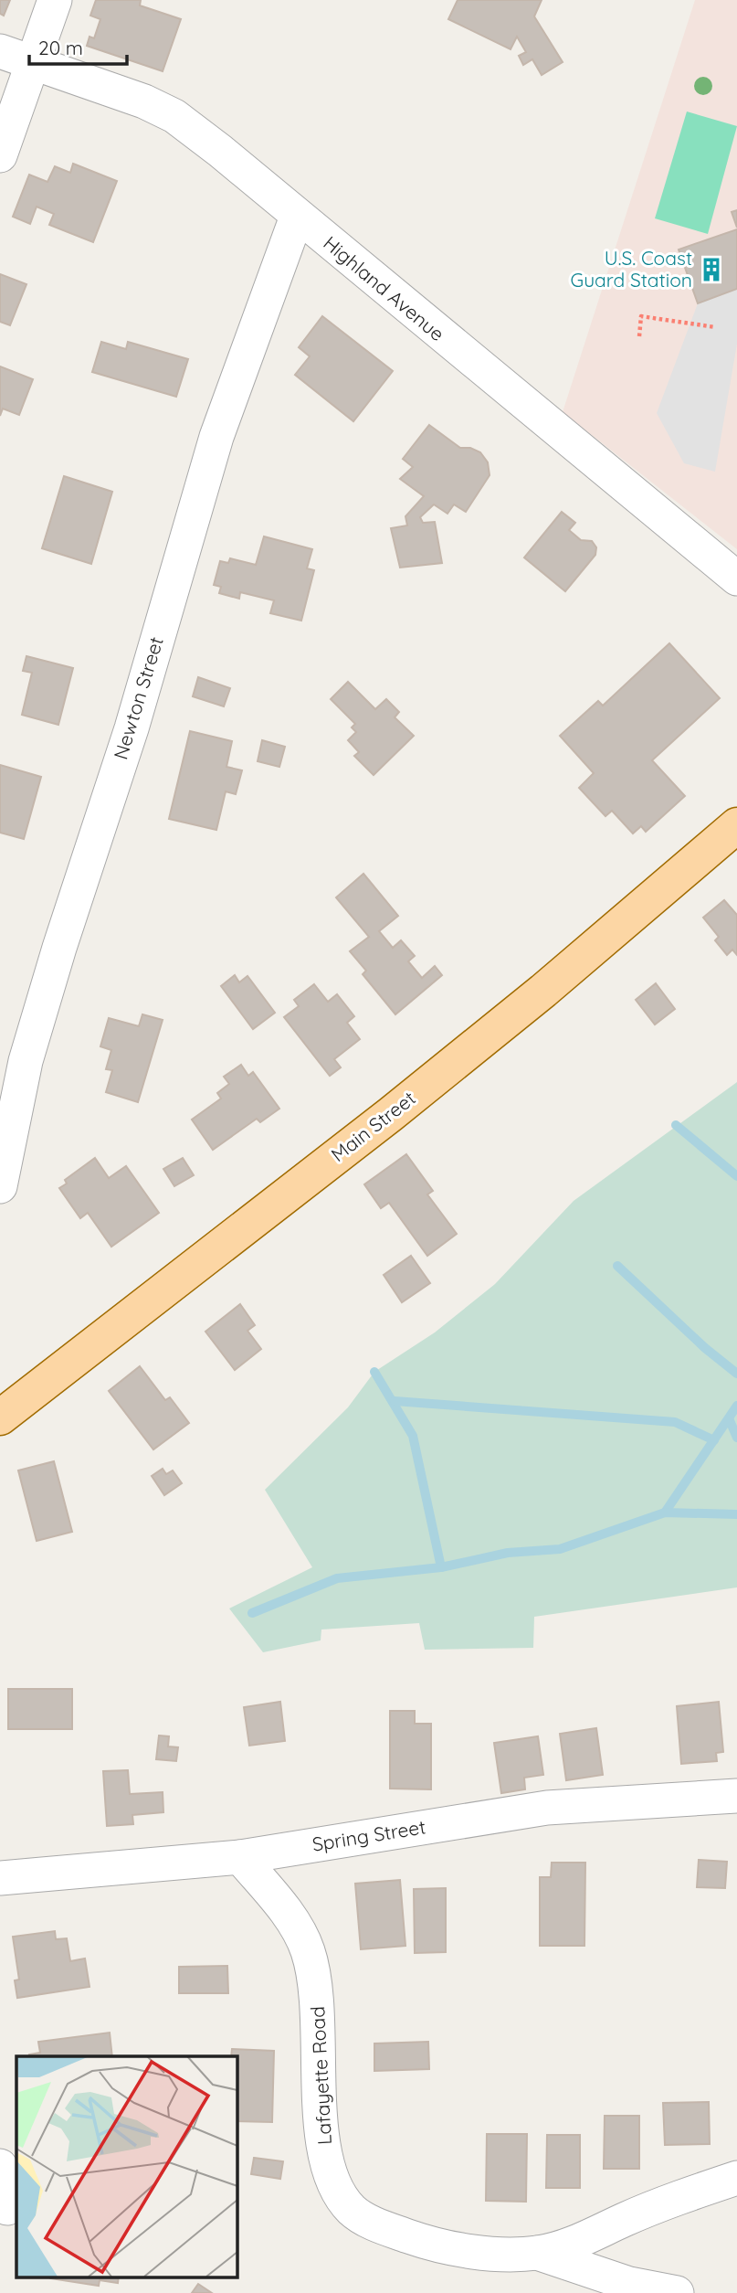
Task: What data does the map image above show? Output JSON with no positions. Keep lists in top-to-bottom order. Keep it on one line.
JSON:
{"streets":{"main road":["Main Street"],"street":["Highland Avenue","Newton Street","Spring Street","Lafayette Road"]},"crossings":[["Highland Avenue","Newton Street"],["Spring Street","Lafayette Road"]],"places":{"building":["U.S. Coast Guard Station"]},"scale_bar":"20 m"}
